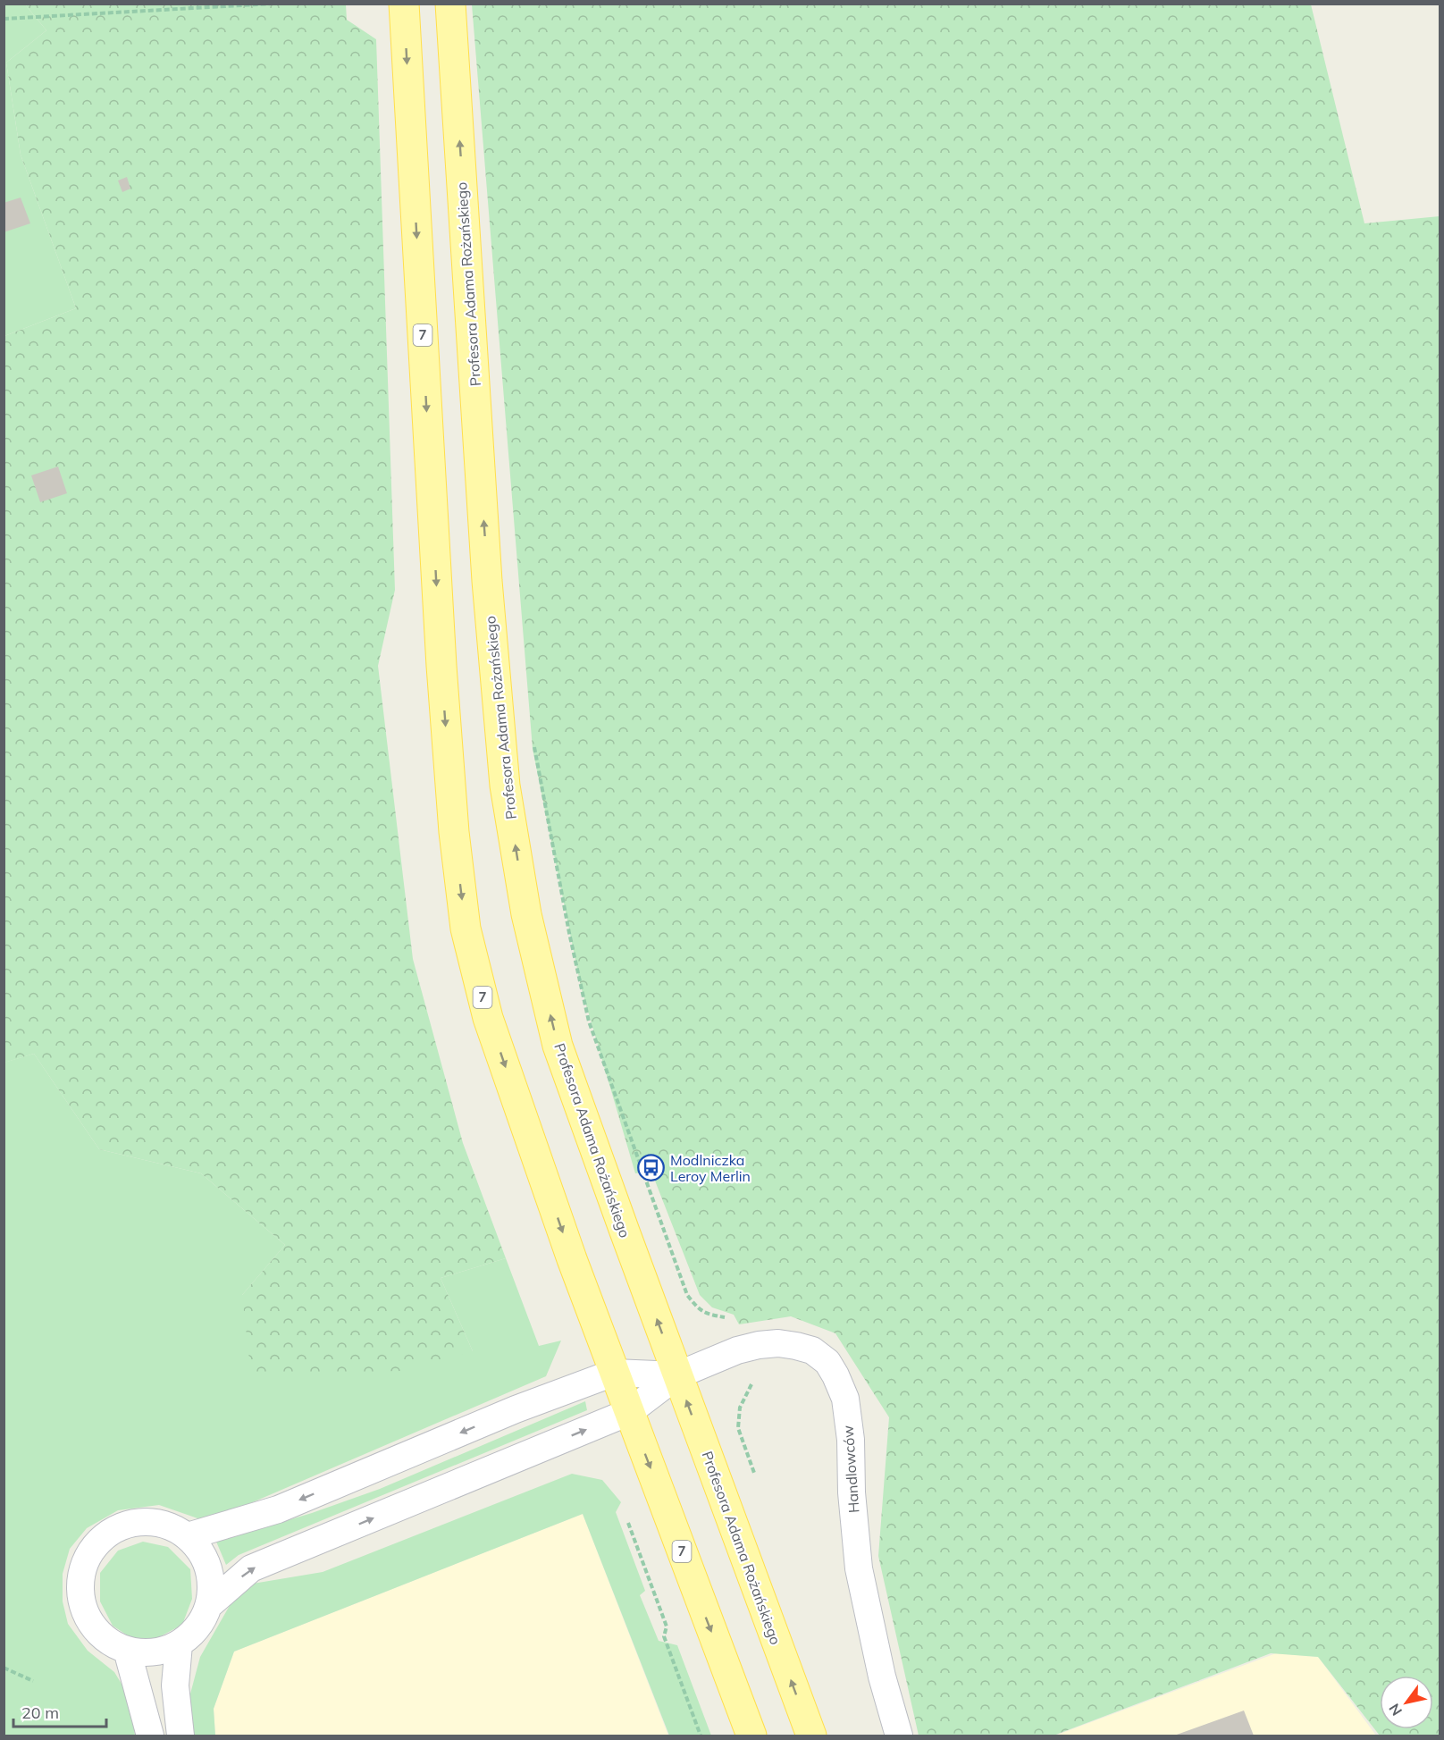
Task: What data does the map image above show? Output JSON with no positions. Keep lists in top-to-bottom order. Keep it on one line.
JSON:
{"streets":{"main road":["Profesora Adama Rożańskiego","7"],"street":["Handlowców"]},"crossings":[["Profesora Adama Rożańskiego","Handlowców"],["7","Handlowców"]],"places":{"bus stop":["Modlniczka Leroy Merlin"]},"scale_bar":"20 m","north":"bottom left"}
